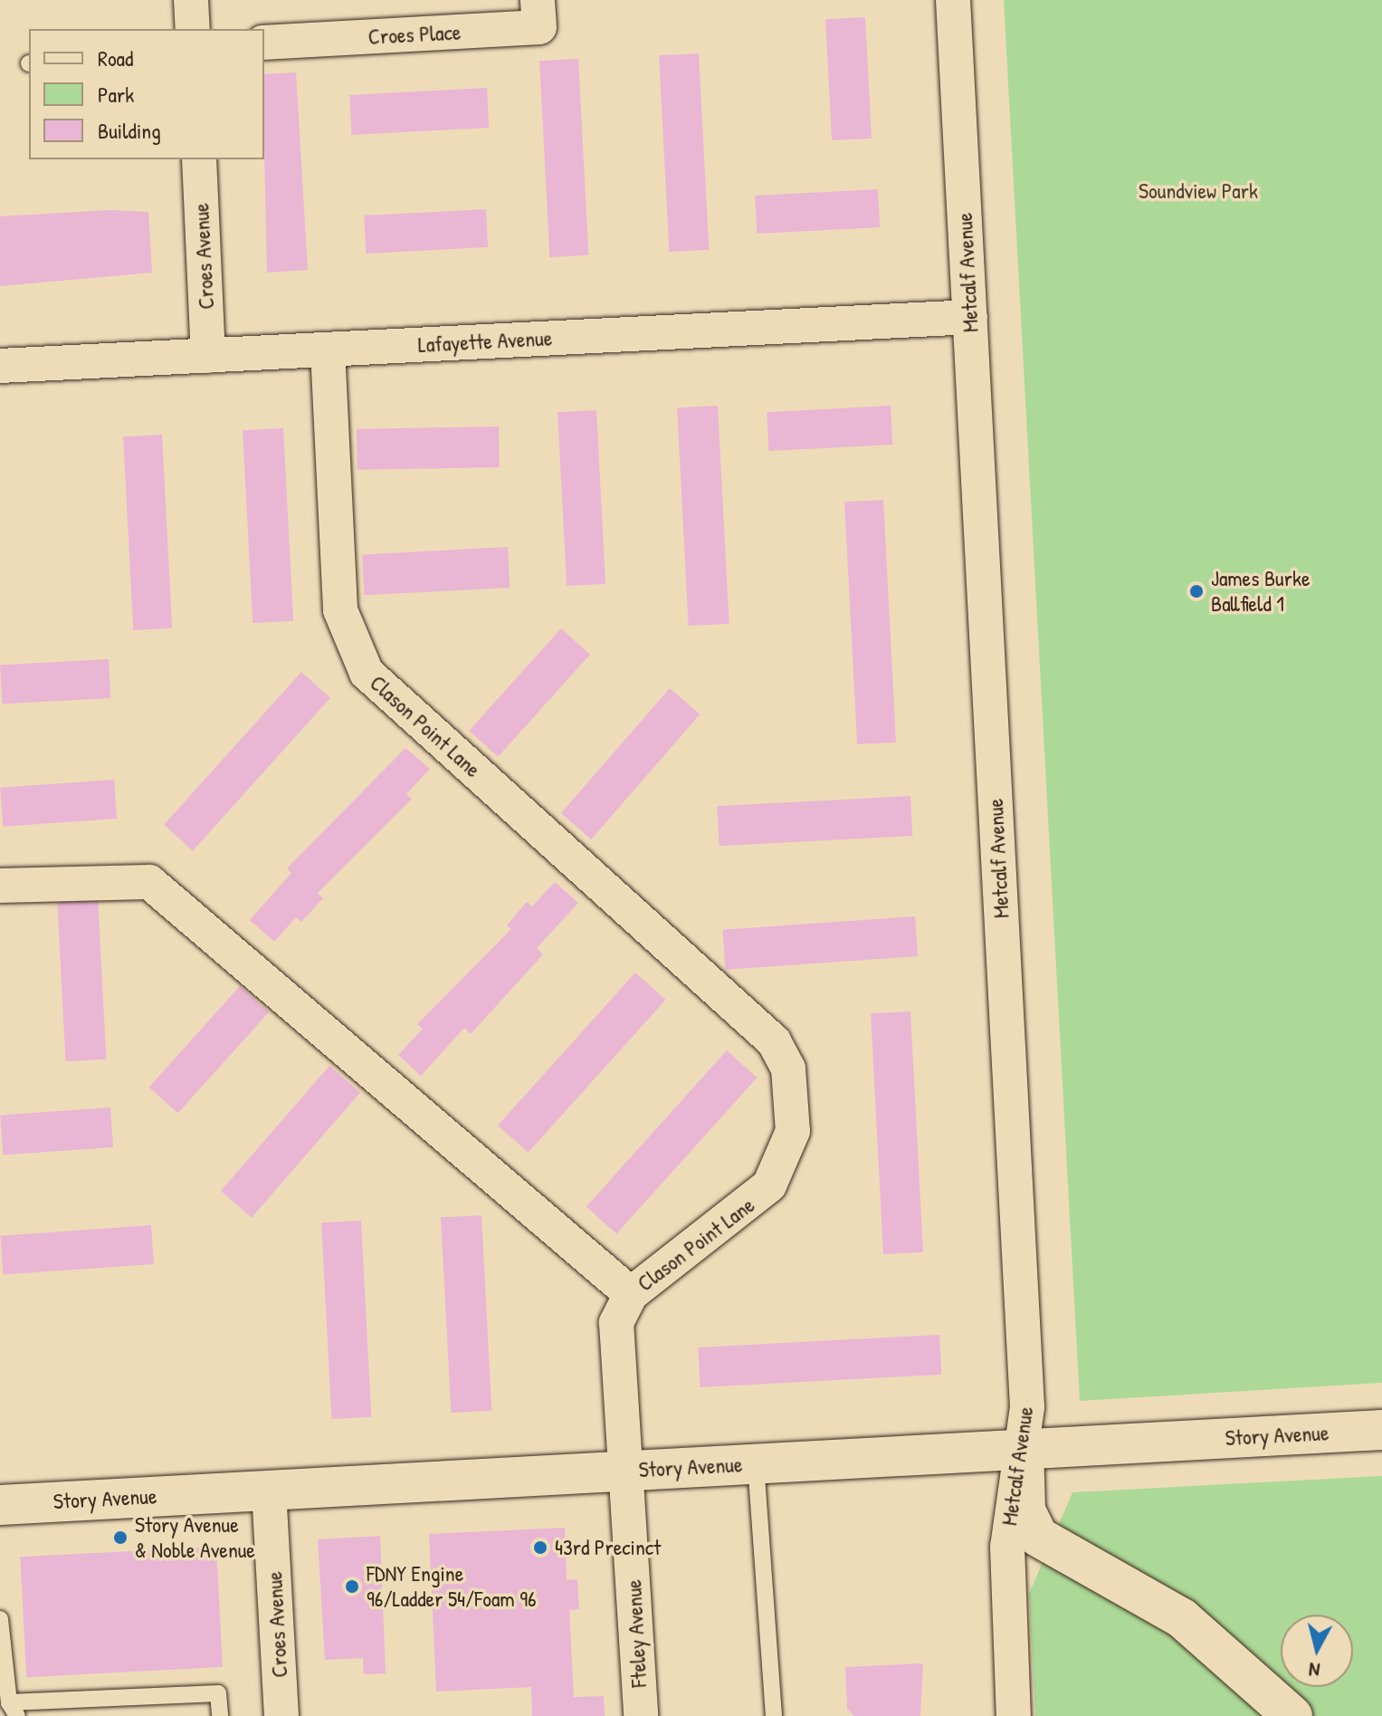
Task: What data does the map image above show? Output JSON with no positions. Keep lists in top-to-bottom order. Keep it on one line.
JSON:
{"streets":{"main road":["Story Avenue"],"street":["Croes Place","Croes Avenue","Metcalf Avenue","Lafayette Avenue","Clason Point Lane","Fteley Avenue"]},"crossings":[["Croes Avenue","Lafayette Avenue"],["Croes Avenue","Story Avenue"],["Metcalf Avenue","Lafayette Avenue"],["Metcalf Avenue","Story Avenue"],["Lafayette Avenue","Clason Point Lane"],["Clason Point Lane","Fteley Avenue"],["Story Avenue","Fteley Avenue"]],"parks":["Soundview Park"],"places":["James Burke Ballfield 1","Story Avenue & Noble Avenue","43rd Precinct","FDNY Engine 96/Ladder 54/Foam 96"],"legend":["Road","Park","Building"],"north":"bottom"}
